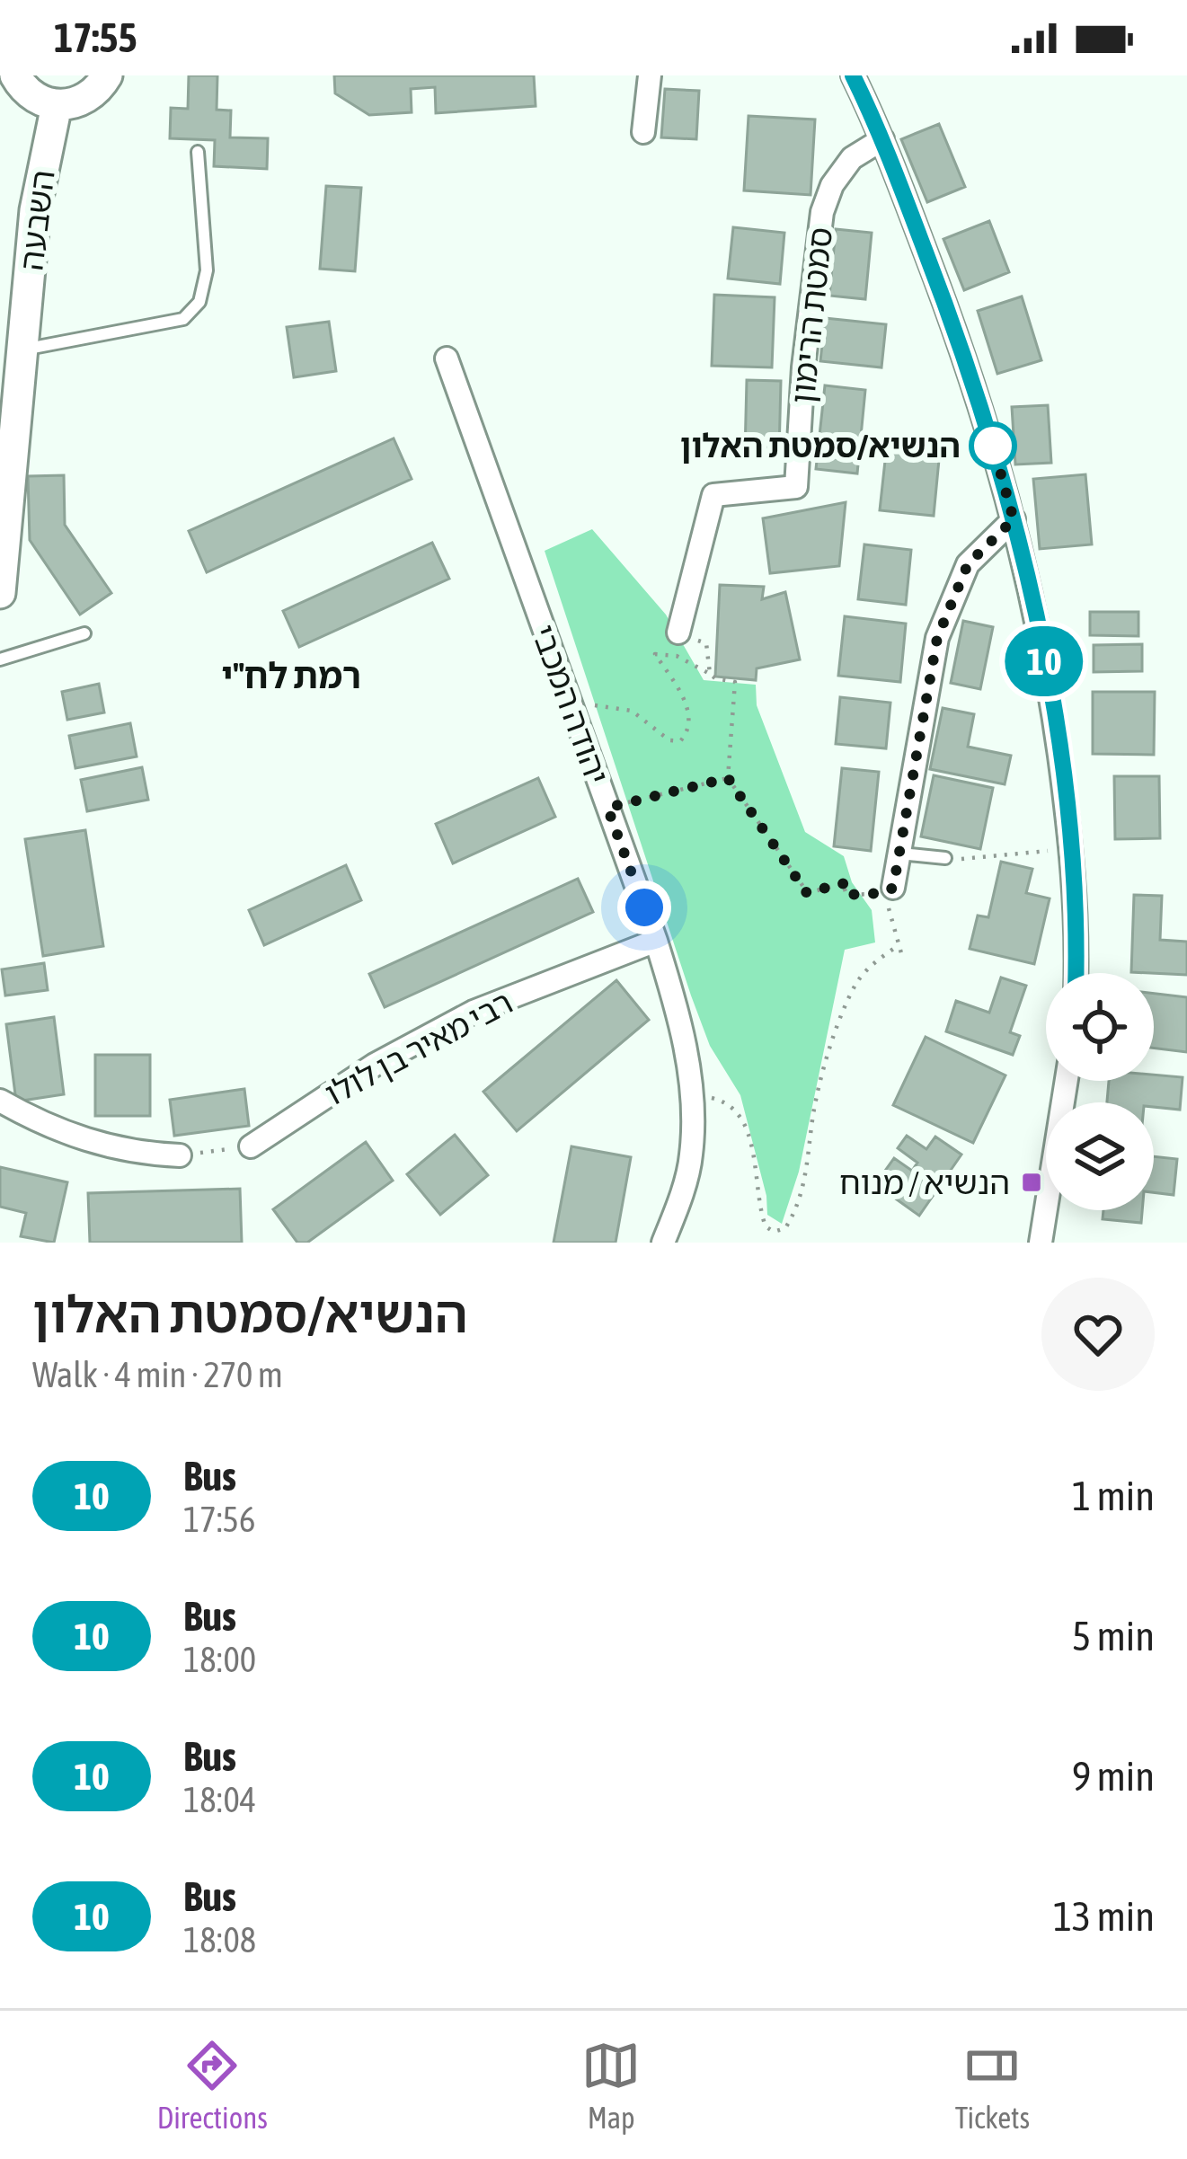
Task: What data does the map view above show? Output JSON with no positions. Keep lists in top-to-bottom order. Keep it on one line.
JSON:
{"streets":{"main road":["השבעה"],"street":["סמטת הרימון","יהודה המכבי","רבי מאיר בן לולו"]},"crossings":[["יהודה המכבי","רבי מאיר בן לולו"]],"districts":["רמת לח\"י"],"places":{"other":["הנשיא/סמטת האלון"],"transit":["הנשיא / מנוח"]},"lines":["bus line 10"],"page":{"status":"17:55","on_map":"10","heading":["הנשיא/סמטת האלון","Walk · 4 min · 270 m"],"list":[{"mark":"10","name":"Bus","note":"17:56","value":"1 min"},{"mark":"10","name":"Bus","note":"18:00","value":"5 min"},{"mark":"10","name":"Bus","note":"18:04","value":"9 min"},{"mark":"10","name":"Bus","note":"18:08","value":"13 min"}],"tabs":["Directions","Map","Tickets"]}}
